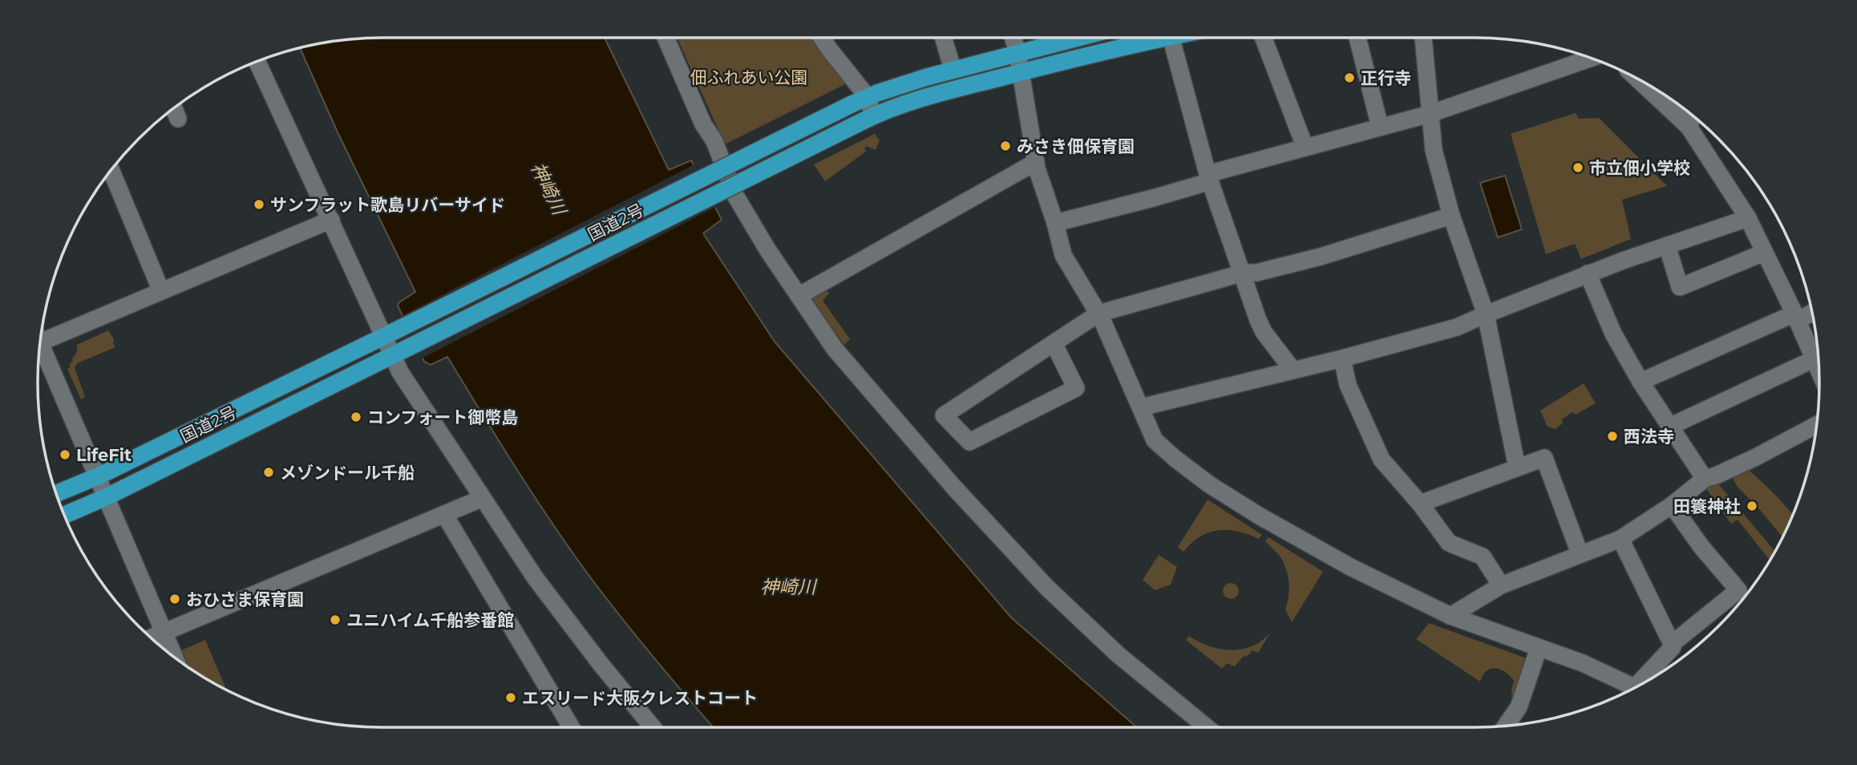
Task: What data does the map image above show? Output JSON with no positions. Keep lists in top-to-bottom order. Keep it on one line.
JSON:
{"streets":{"highway":["国道2号"]},"water":["神崎川"],"parks":["佃ふれあい公園"],"places":["正行寺","みさき佃保育園","市立佃小学校","サンフラット歌島リバーサイド","コンフォート御幣島","西法寺","LifeFit","メゾンドール千船","田簑神社","おひさま保育園","ユニハイム千船参番館","エスリード大阪クレストコート"]}
